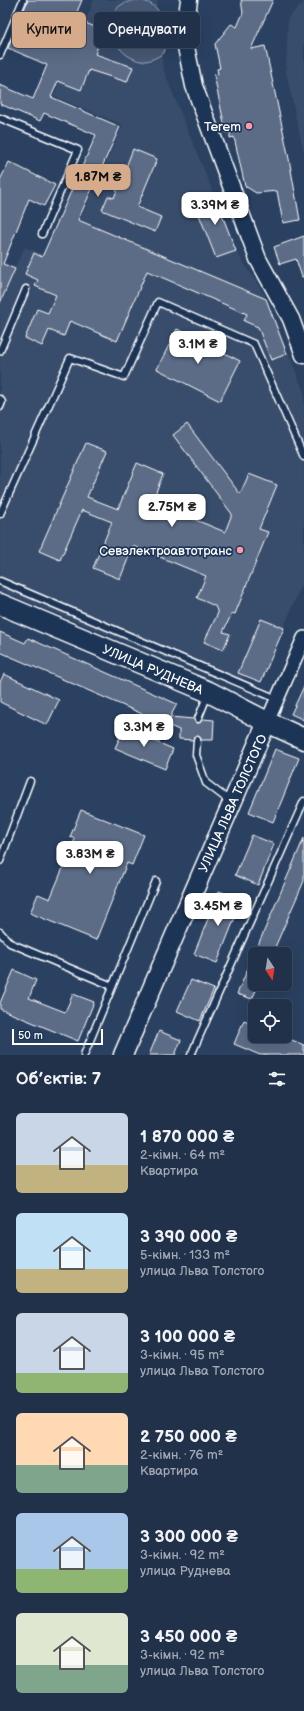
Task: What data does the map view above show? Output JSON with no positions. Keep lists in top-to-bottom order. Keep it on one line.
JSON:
{"streets":{"main road":["УЛИЦА РУДНЕВА","УЛИЦА ЛЬВА ТОЛСТОГО"]},"crossings":[["УЛИЦА РУДНЕВА","УЛИЦА ЛЬВА ТОЛСТОГО"]],"places":["Terem","Севэлектроавтотранс"],"scale_bar":"50 m","north":"bottom","page":{"chip":["Купити","Орендувати"],"price":["1.87M ₴","3.39M ₴","3.1M ₴","2.75M ₴","3.3M ₴","3.83M ₴","3.45M ₴"],"scale":"50 m","heading":"Об’єктів: 7","list":[{"name":"1 870 000 ₴","note":"2-кімн. · 64 m² · Квартира"},{"name":"3 390 000 ₴","note":"5-кімн. · 133 m² · улица Льва Толстого"},{"name":"3 100 000 ₴","note":"3-кімн. · 95 m² · улица Льва Толстого"},{"name":"2 750 000 ₴","note":"2-кімн. · 76 m² · Квартира"},{"name":"3 300 000 ₴","note":"3-кімн. · 92 m² · улица Руднева"},{"name":"3 450 000 ₴","note":"3-кімн. · 92 m² · улица Льва Толстого"}]}}
